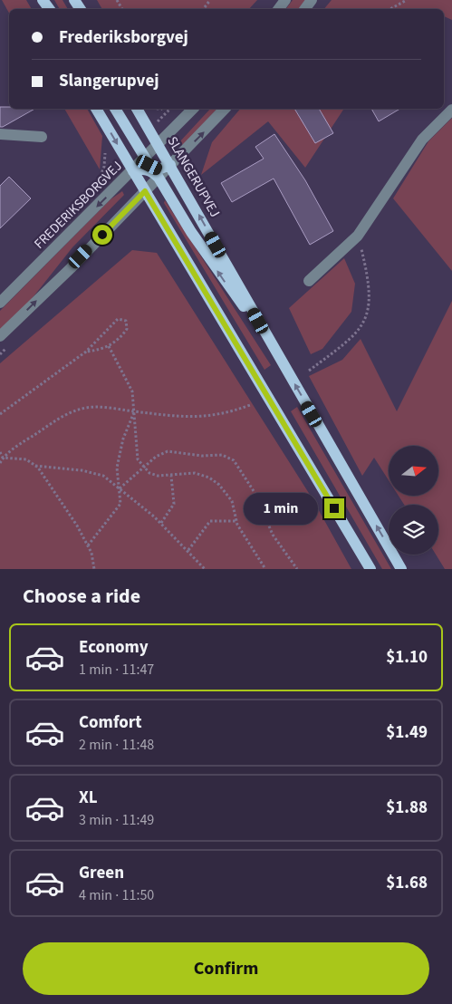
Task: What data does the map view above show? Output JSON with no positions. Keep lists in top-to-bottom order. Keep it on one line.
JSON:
{"streets":{"main road":["SLANGERUPVEJ"],"street":["FREDERIKSBORGVEJ"]},"crossings":[["SLANGERUPVEJ","FREDERIKSBORGVEJ"]],"north":"right","page":{"banner":["Frederiksborgvej","Slangerupvej"],"bubble":"1 min","heading":"Choose a ride","list":[{"name":"Economy","note":"1 min · 11:47","value":"$1.10"},{"name":"Comfort","note":"2 min · 11:48","value":"$1.49"},{"name":"XL","note":"3 min · 11:49","value":"$1.88"},{"name":"Green","note":"4 min · 11:50","value":"$1.68"}],"buttons":"Confirm"}}
